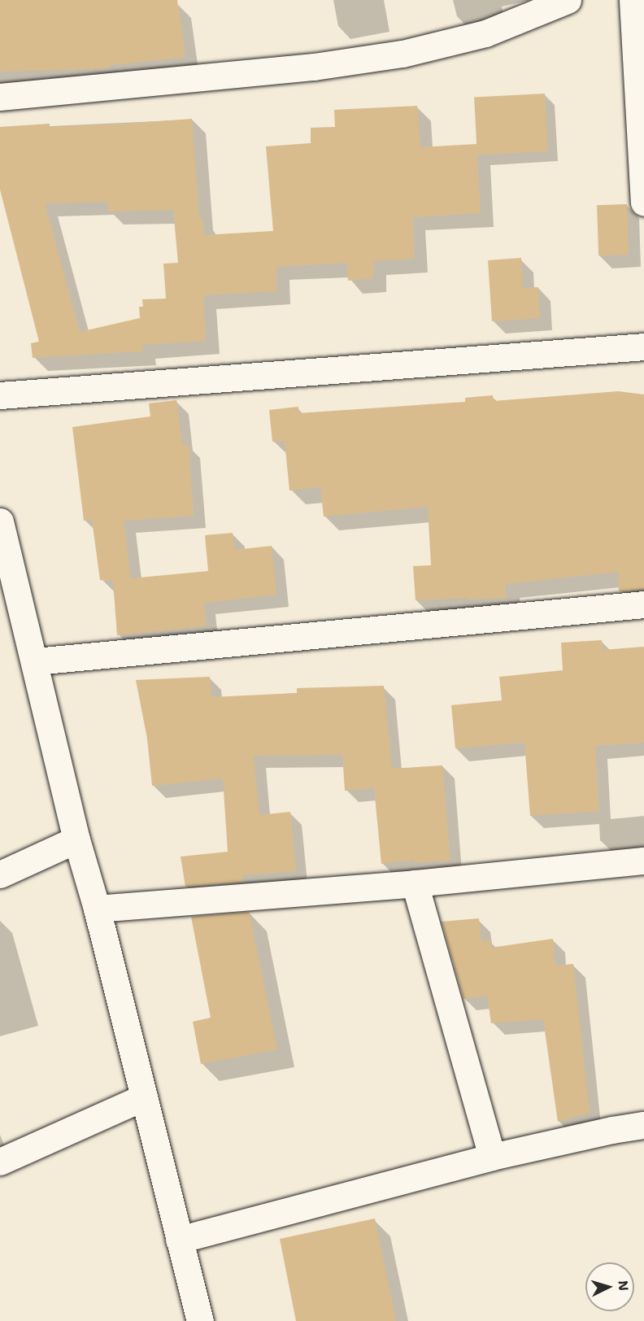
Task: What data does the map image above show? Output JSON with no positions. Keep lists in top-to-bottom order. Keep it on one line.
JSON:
{"north":"right"}
